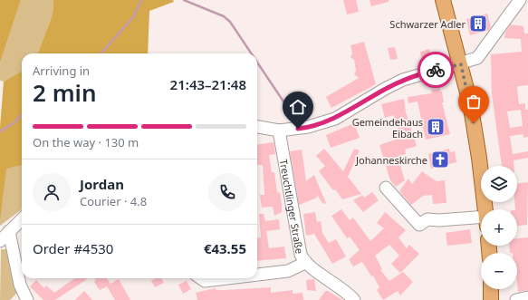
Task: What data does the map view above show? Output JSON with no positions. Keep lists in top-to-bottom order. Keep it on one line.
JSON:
{"streets":{"street":["Treuchtlinger Straße"]},"places":{"building":["Schwarzer Adler","Gemeindehaus Eibach"],"church":["Johanneskirche"]},"page":{"heading":["2 min","Arriving in","21:43–21:48"],"panel":["Jordan","Courier · 4.8","Order #4530","€43.55"],"bar":"On the way · 130 m","map_buttons":["+","−"]}}
